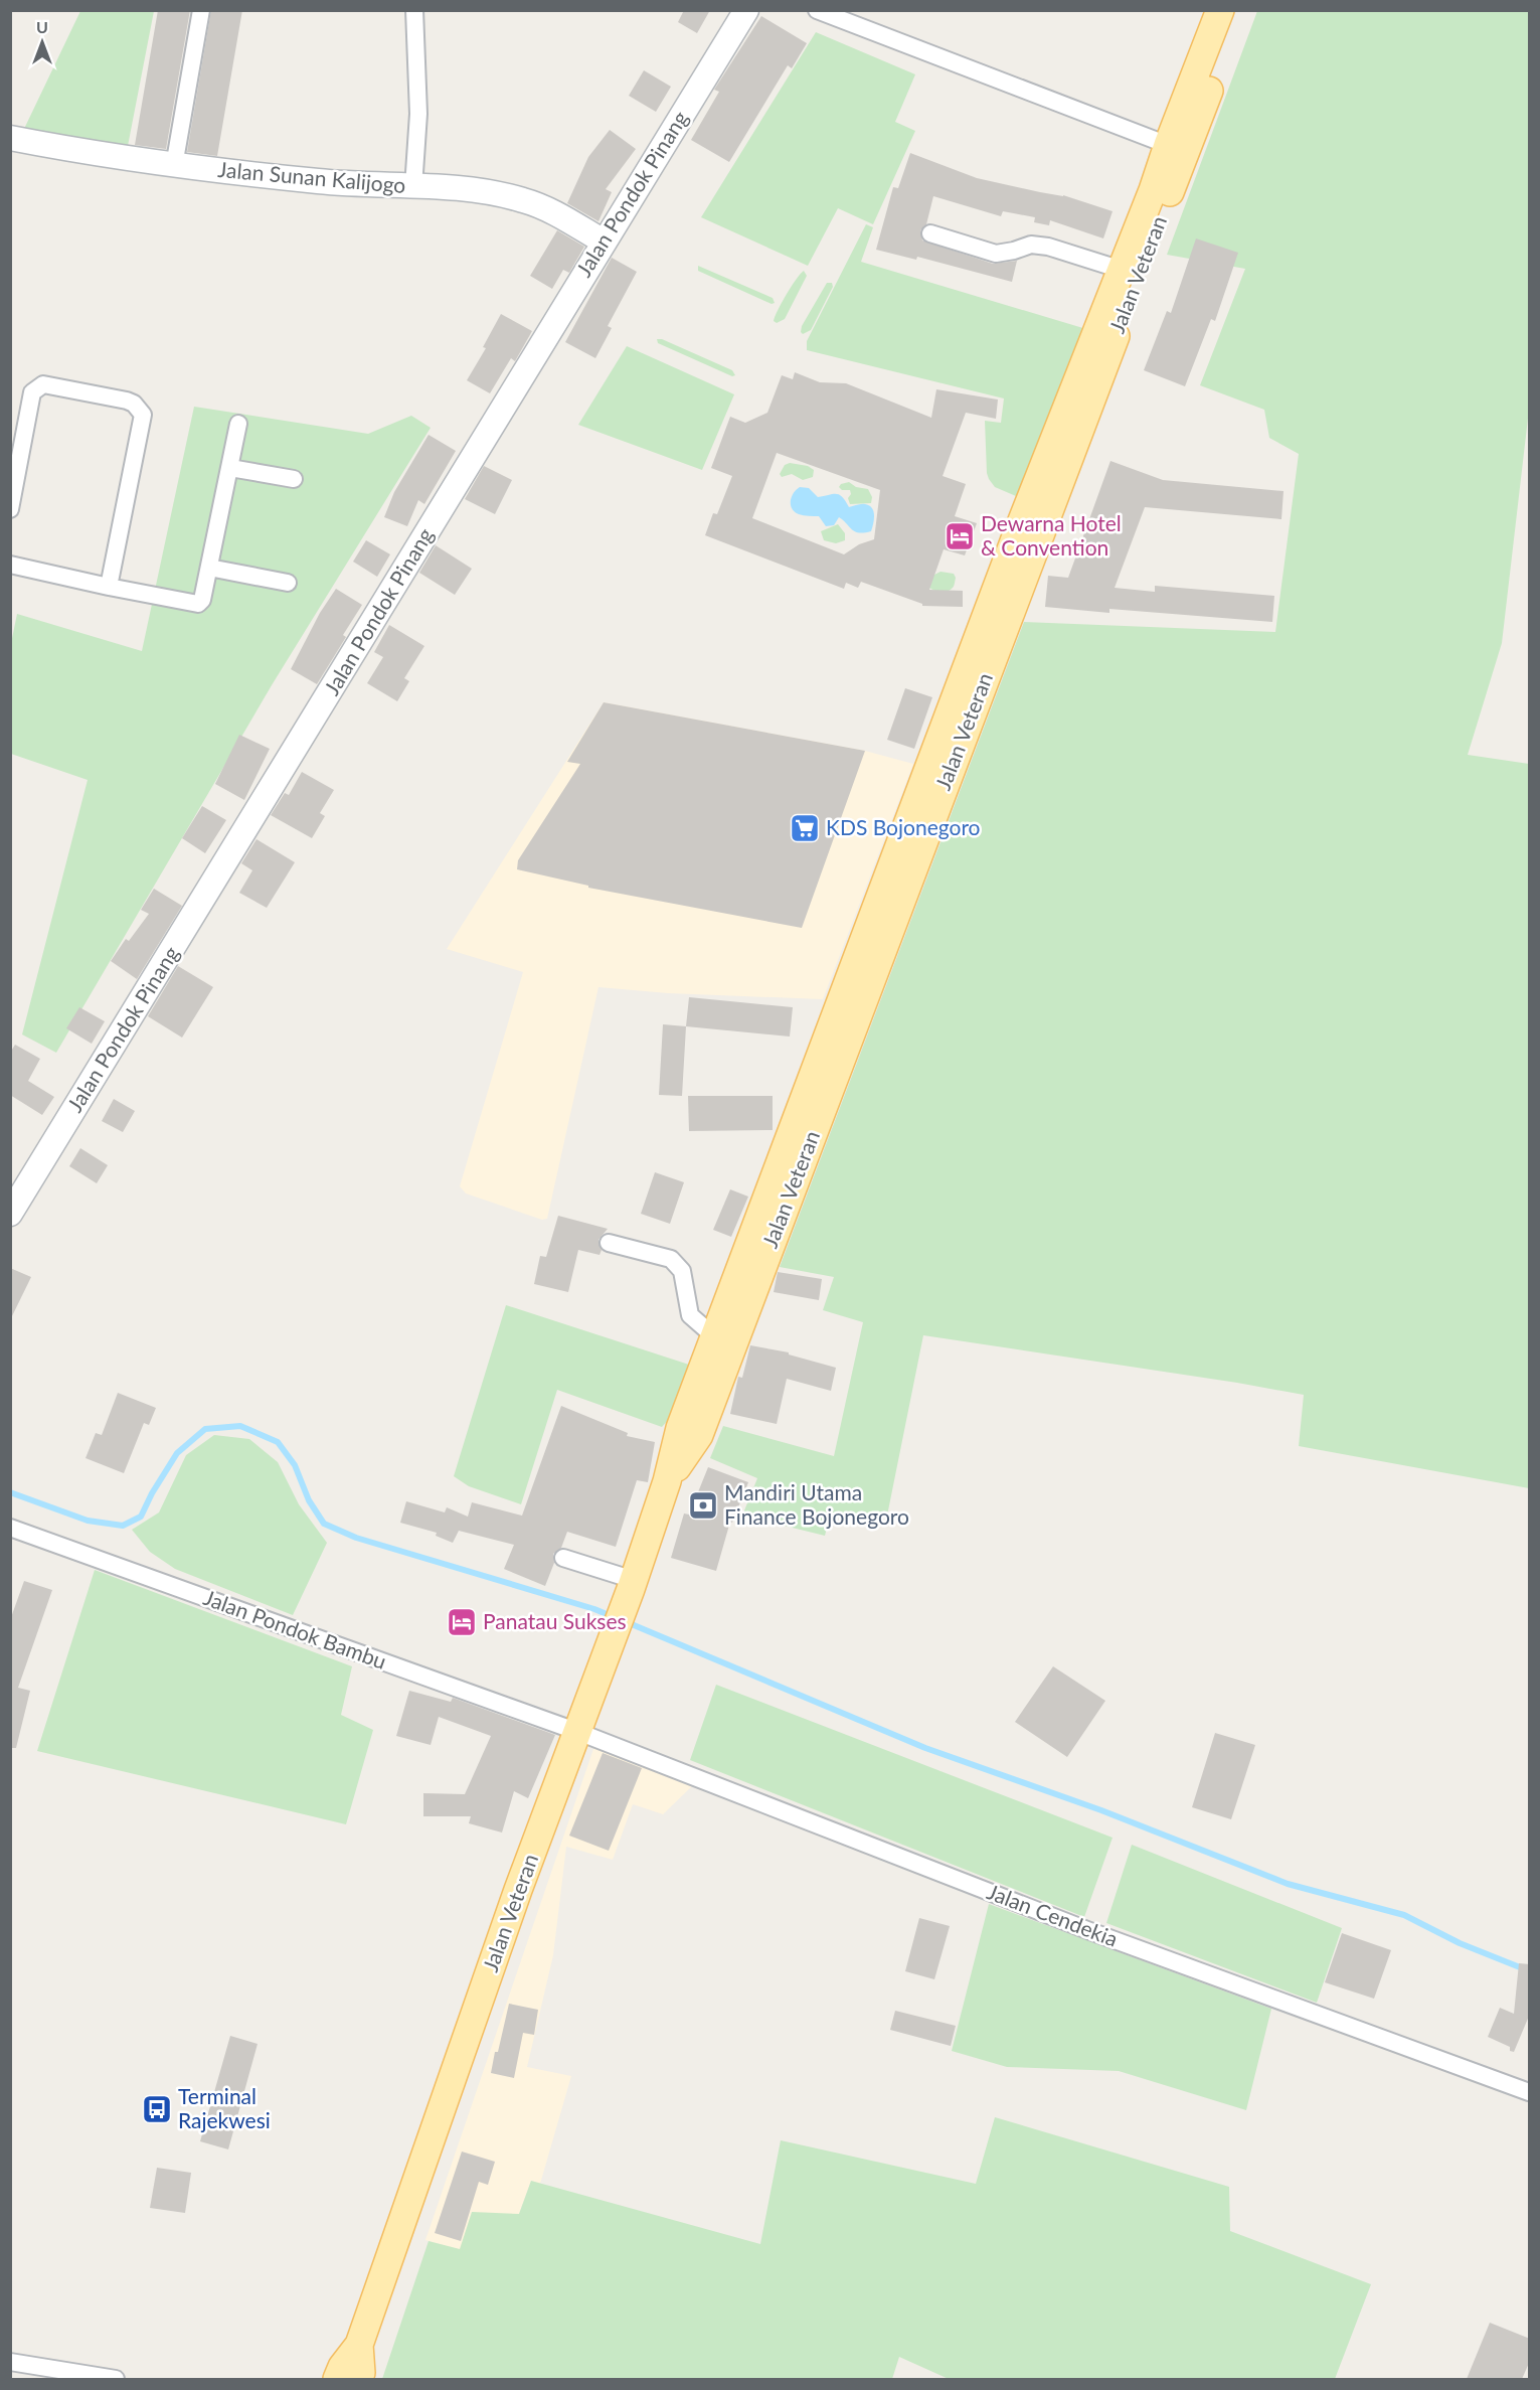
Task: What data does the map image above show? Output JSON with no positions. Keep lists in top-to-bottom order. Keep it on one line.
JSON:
{"streets":{"main road":["Jalan Veteran"],"street":["Jalan Sunan Kalijogo","Jalan Pondok Pinang","Jalan Pondok Bambu","Jalan Cendekia"]},"crossings":[["Jalan Sunan Kalijogo","Jalan Pondok Pinang"],["Jalan Veteran","Jalan Pondok Bambu"],["Jalan Veteran","Jalan Cendekia"],["Jalan Pondok Bambu","Jalan Cendekia"]],"places":{"hotel":["Dewarna Hotel & Convention","Panatau Sukses"],"supermarket":["KDS Bojonegoro"],"bank":["Mandiri Utama Finance Bojonegoro"],"bus stop":["Terminal Rajekwesi"]},"north":"top"}
